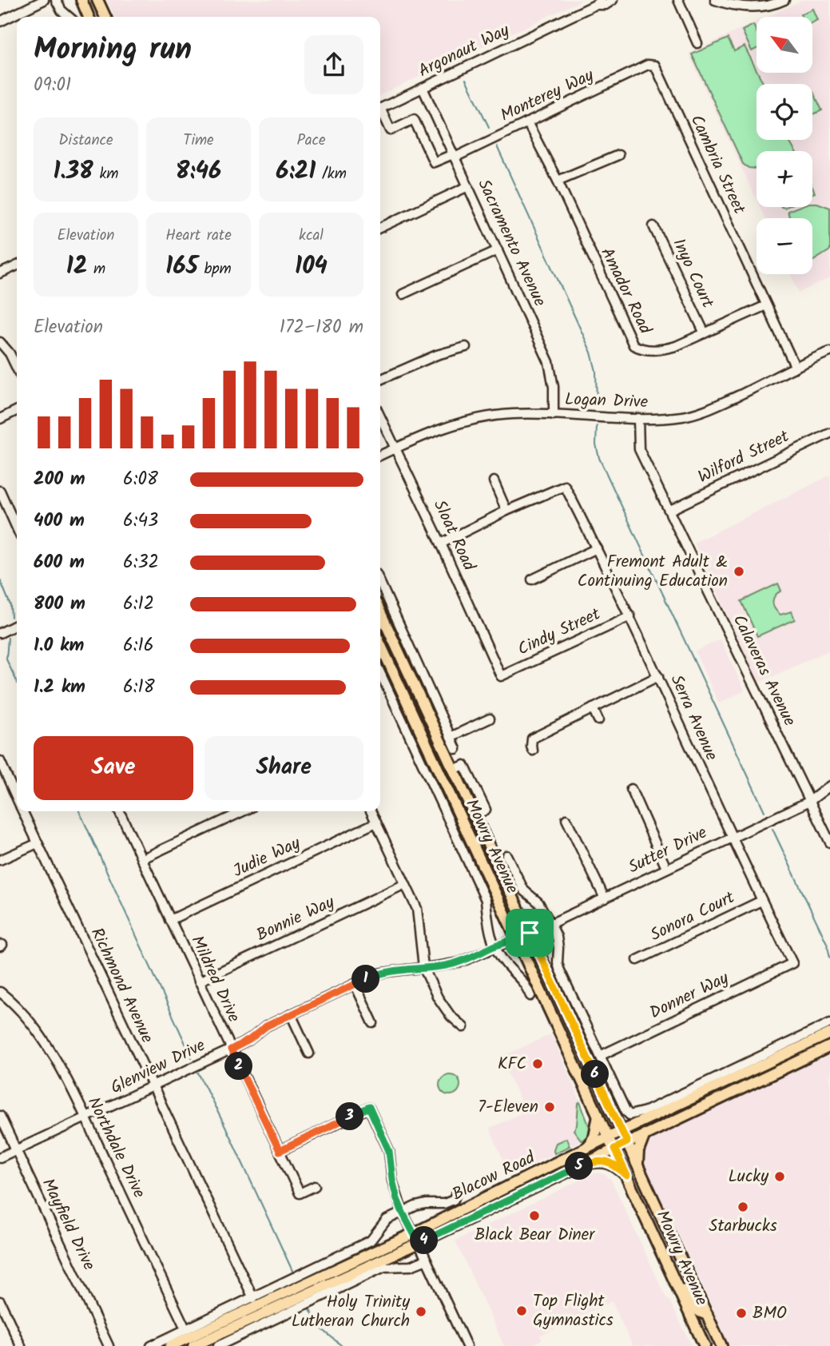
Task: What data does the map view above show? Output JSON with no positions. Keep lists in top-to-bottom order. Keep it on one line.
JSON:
{"streets":{"main road":["Mowry Avenue","Blacow Road"],"street":["Argonaut Way","Monterey Way","Cambria Street","Sacramento Avenue","Inyo Court","Amador Road","Logan Drive","Wilford Street","Sloat Road","Cindy Street","Calaveras Avenue","Serra Avenue","Sutter Drive","Judie Way","Sonora Court","Bonnie Way","Mildred Drive","Richmond Avenue","Donner Way","Glenview Drive","Northdale Drive","Mayfield Drive"]},"crossings":[["Argonaut Way","Sacramento Avenue"],["Monterey Way","Cambria Street"],["Monterey Way","Sacramento Avenue"],["Monterey Way","Amador Road"],["Cambria Street","Amador Road"],["Cambria Street","Logan Drive"],["Sacramento Avenue","Logan Drive"],["Inyo Court","Amador Road"],["Logan Drive","Sloat Road"],["Logan Drive","Calaveras Avenue"],["Wilford Street","Calaveras Avenue"],["Sloat Road","Cindy Street"],["Cindy Street","Serra Avenue"],["Calaveras Avenue","Sutter Drive"],["Serra Avenue","Sutter Drive"],["Serra Avenue","Sonora Court"],["Serra Avenue","Donner Way"],["Mowry Avenue","Sutter Drive"],["Mowry Avenue","Donner Way"],["Mowry Avenue","Glenview Drive"],["Mowry Avenue","Blacow Road"],["Sutter Drive","Glenview Drive"],["Judie Way","Mildred Drive"],["Bonnie Way","Mildred Drive"],["Mildred Drive","Glenview Drive"],["Richmond Avenue","Glenview Drive"],["Richmond Avenue","Blacow Road"],["Glenview Drive","Northdale Drive"],["Glenview Drive","Mayfield Drive"],["Northdale Drive","Blacow Road"]],"places":["Fremont Adult & Continuing Education","KFC","7-Eleven","Lucky","Starbucks","Black Bear Diner","Top Flight Gymnastics","Holy Trinity Lutheran Church","BMO"],"north":"top left","page":{"map_buttons":["+","−"],"heading":["Morning run","09:01"],"stats":[["Distance","1.38 km"],["Time","8:46"],["Pace","6:21 /km"],["Elevation","12 m"],["Heart rate","165 bpm"],["kcal","104"]],"chart":["Elevation","172–180 m"],"list":[{"name":"200 m","note":"6:08"},{"name":"400 m","note":"6:43"},{"name":"600 m","note":"6:32"},{"name":"800 m","note":"6:12"},{"name":"1.0 km","note":"6:16"},{"name":"1.2 km","note":"6:18"}],"buttons":["Save","Share"],"pins":["1","2","6","3","5","4"]}}
